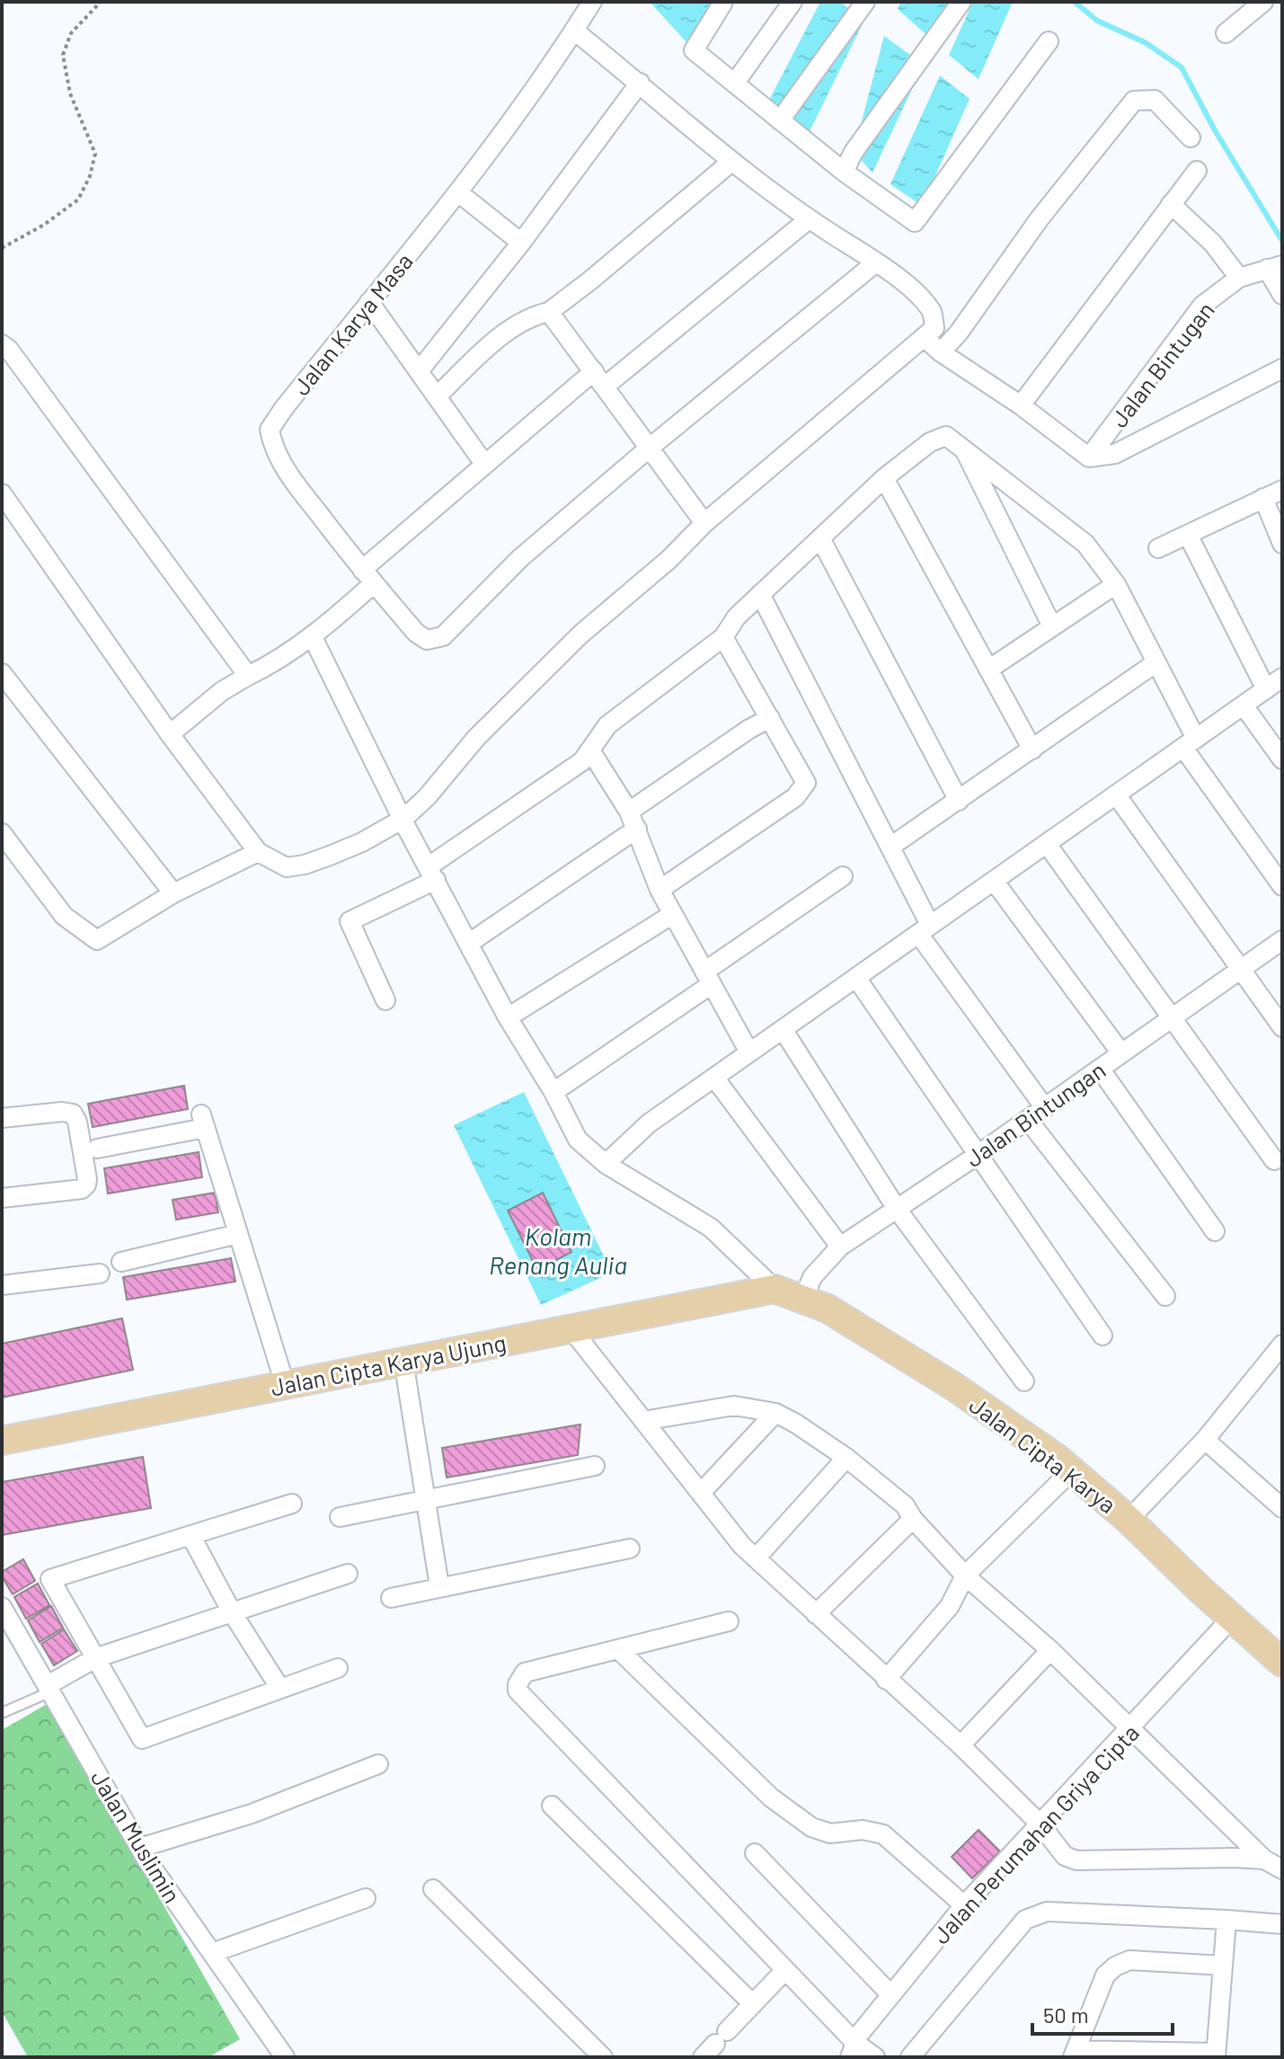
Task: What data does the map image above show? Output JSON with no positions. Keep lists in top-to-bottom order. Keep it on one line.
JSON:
{"streets":{"main road":["Jalan Cipta Karya Ujung","Jalan Cipta Karya"],"street":["Jalan Karya Masa","Jalan Bintugan","Jalan Bintungan","Jalan Perumahan Griya Cipta","Jalan Muslimin"]},"crossings":[["Jalan Bintungan","Jalan Cipta Karya"],["Jalan Cipta Karya Ujung","Jalan Cipta Karya"],["Jalan Cipta Karya","Jalan Perumahan Griya Cipta"]],"water":["Kolam Renang Aulia"],"scale_bar":"50 m"}
